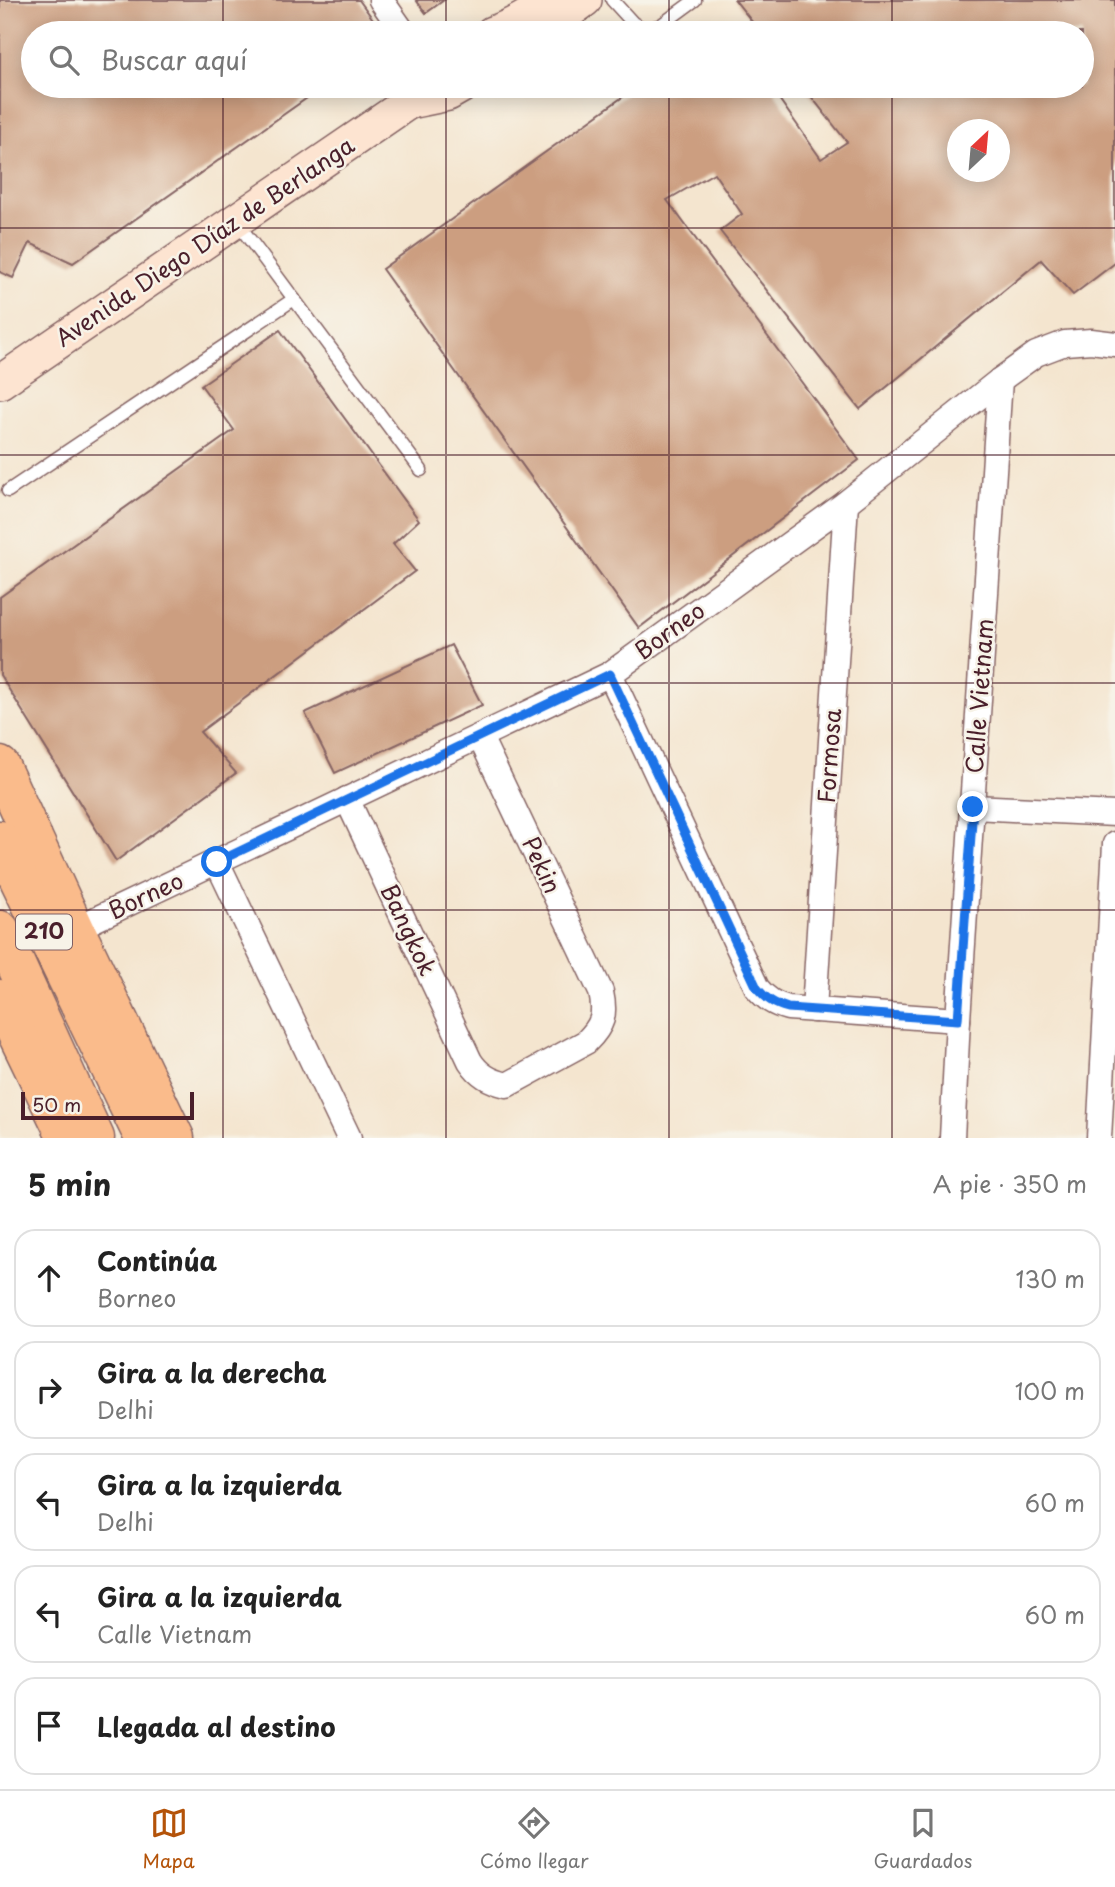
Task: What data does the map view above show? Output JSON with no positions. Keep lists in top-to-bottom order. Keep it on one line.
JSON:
{"streets":{"highway":["210"],"main road":["Avenida Diego Díaz de Berlanga"],"street":["Borneo","Calle Vietnam","Formosa","Pekin","Bangkok"]},"crossings":[["Borneo","Calle Vietnam"],["Borneo","Formosa"],["Borneo","Pekin"],["Borneo","Bangkok"],["Pekin","Bangkok"]],"scale_bar":"50 m","north":"top right","page":{"search":"Buscar aquí","scale":"50 m","heading":["5 min","A pie · 350 m"],"list":[["Continúa","Borneo","130 m"],["Gira a la derecha","Delhi","100 m"],["Gira a la izquierda","Delhi","60 m"],["Gira a la izquierda","Calle Vietnam","60 m"],"Llegada al destino"],"nav":["Mapa","Cómo llegar","Guardados"]}}
